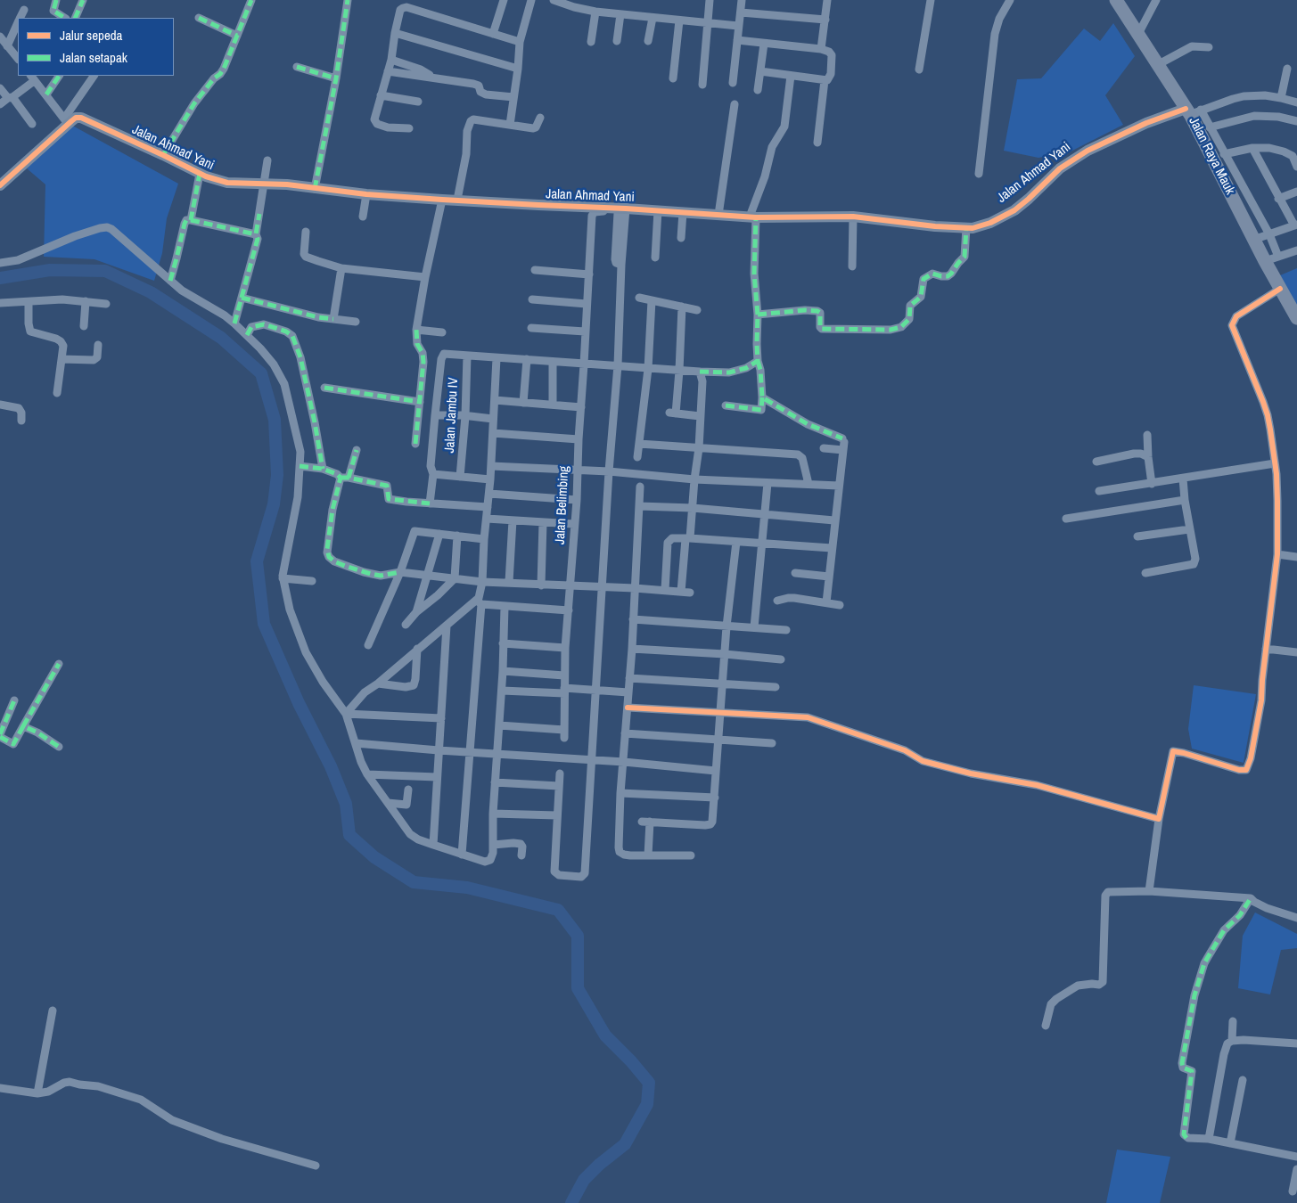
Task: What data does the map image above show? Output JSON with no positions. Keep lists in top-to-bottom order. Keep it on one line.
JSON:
{"streets":{"main road":["Jalan Raya Mauk"],"street":["Jalan Ahmad Yani","Jalan Jambu IV","Jalan Belimbing"]},"crossings":[["Jalan Ahmad Yani","Jalan Raya Mauk"],["Jalan Ahmad Yani","Jalan Belimbing"]],"legend":["Jalur sepeda","Jalan setapak"]}
